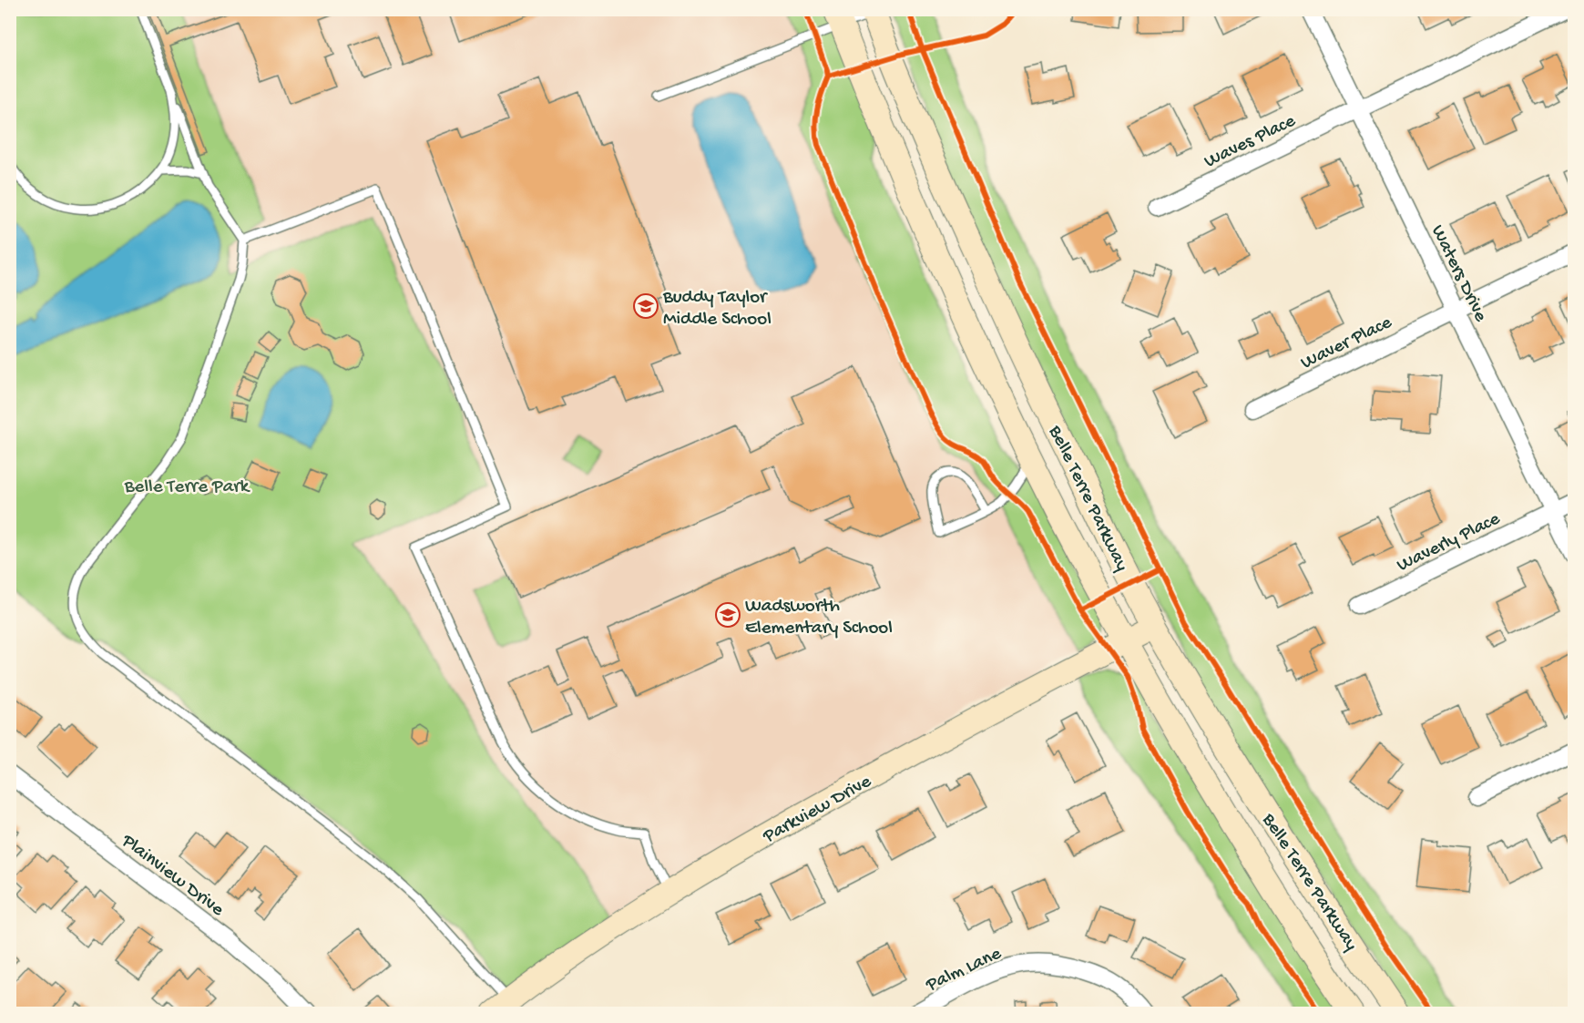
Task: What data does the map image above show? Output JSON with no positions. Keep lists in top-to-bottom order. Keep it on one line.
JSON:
{"streets":{"main road":["Belle Terre Parkway","Parkview Drive"],"street":["Waves Place","Waters Drive","Waver Place","Waverly Place","Plainview Drive","Palm Lane"]},"crossings":[["Waves Place","Waters Drive"],["Waters Drive","Waver Place"],["Waters Drive","Waverly Place"],["Belle Terre Parkway","Parkview Drive"]],"parks":["Belle Terre Park"],"places":{"school or university":["Buddy Taylor Middle School","Wadsworth Elementary School"]}}
